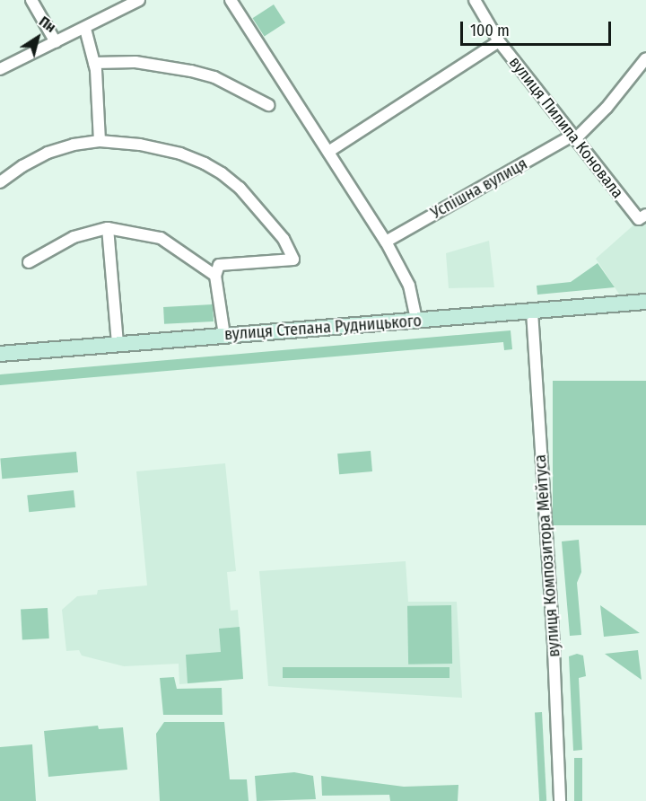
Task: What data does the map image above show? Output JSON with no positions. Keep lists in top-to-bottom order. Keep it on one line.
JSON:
{"streets":{"main road":["вулиця Степана Рудницького"],"street":["вулиця Пилипа Коновала","Успішна вулиця","вулиця Композитора Мейтуса"]},"crossings":[["вулиця Пилипа Коновала","Успішна вулиця"],["вулиця Степана Рудницького","вулиця Композитора Мейтуса"]],"scale_bar":"100 m","north":"top right"}
